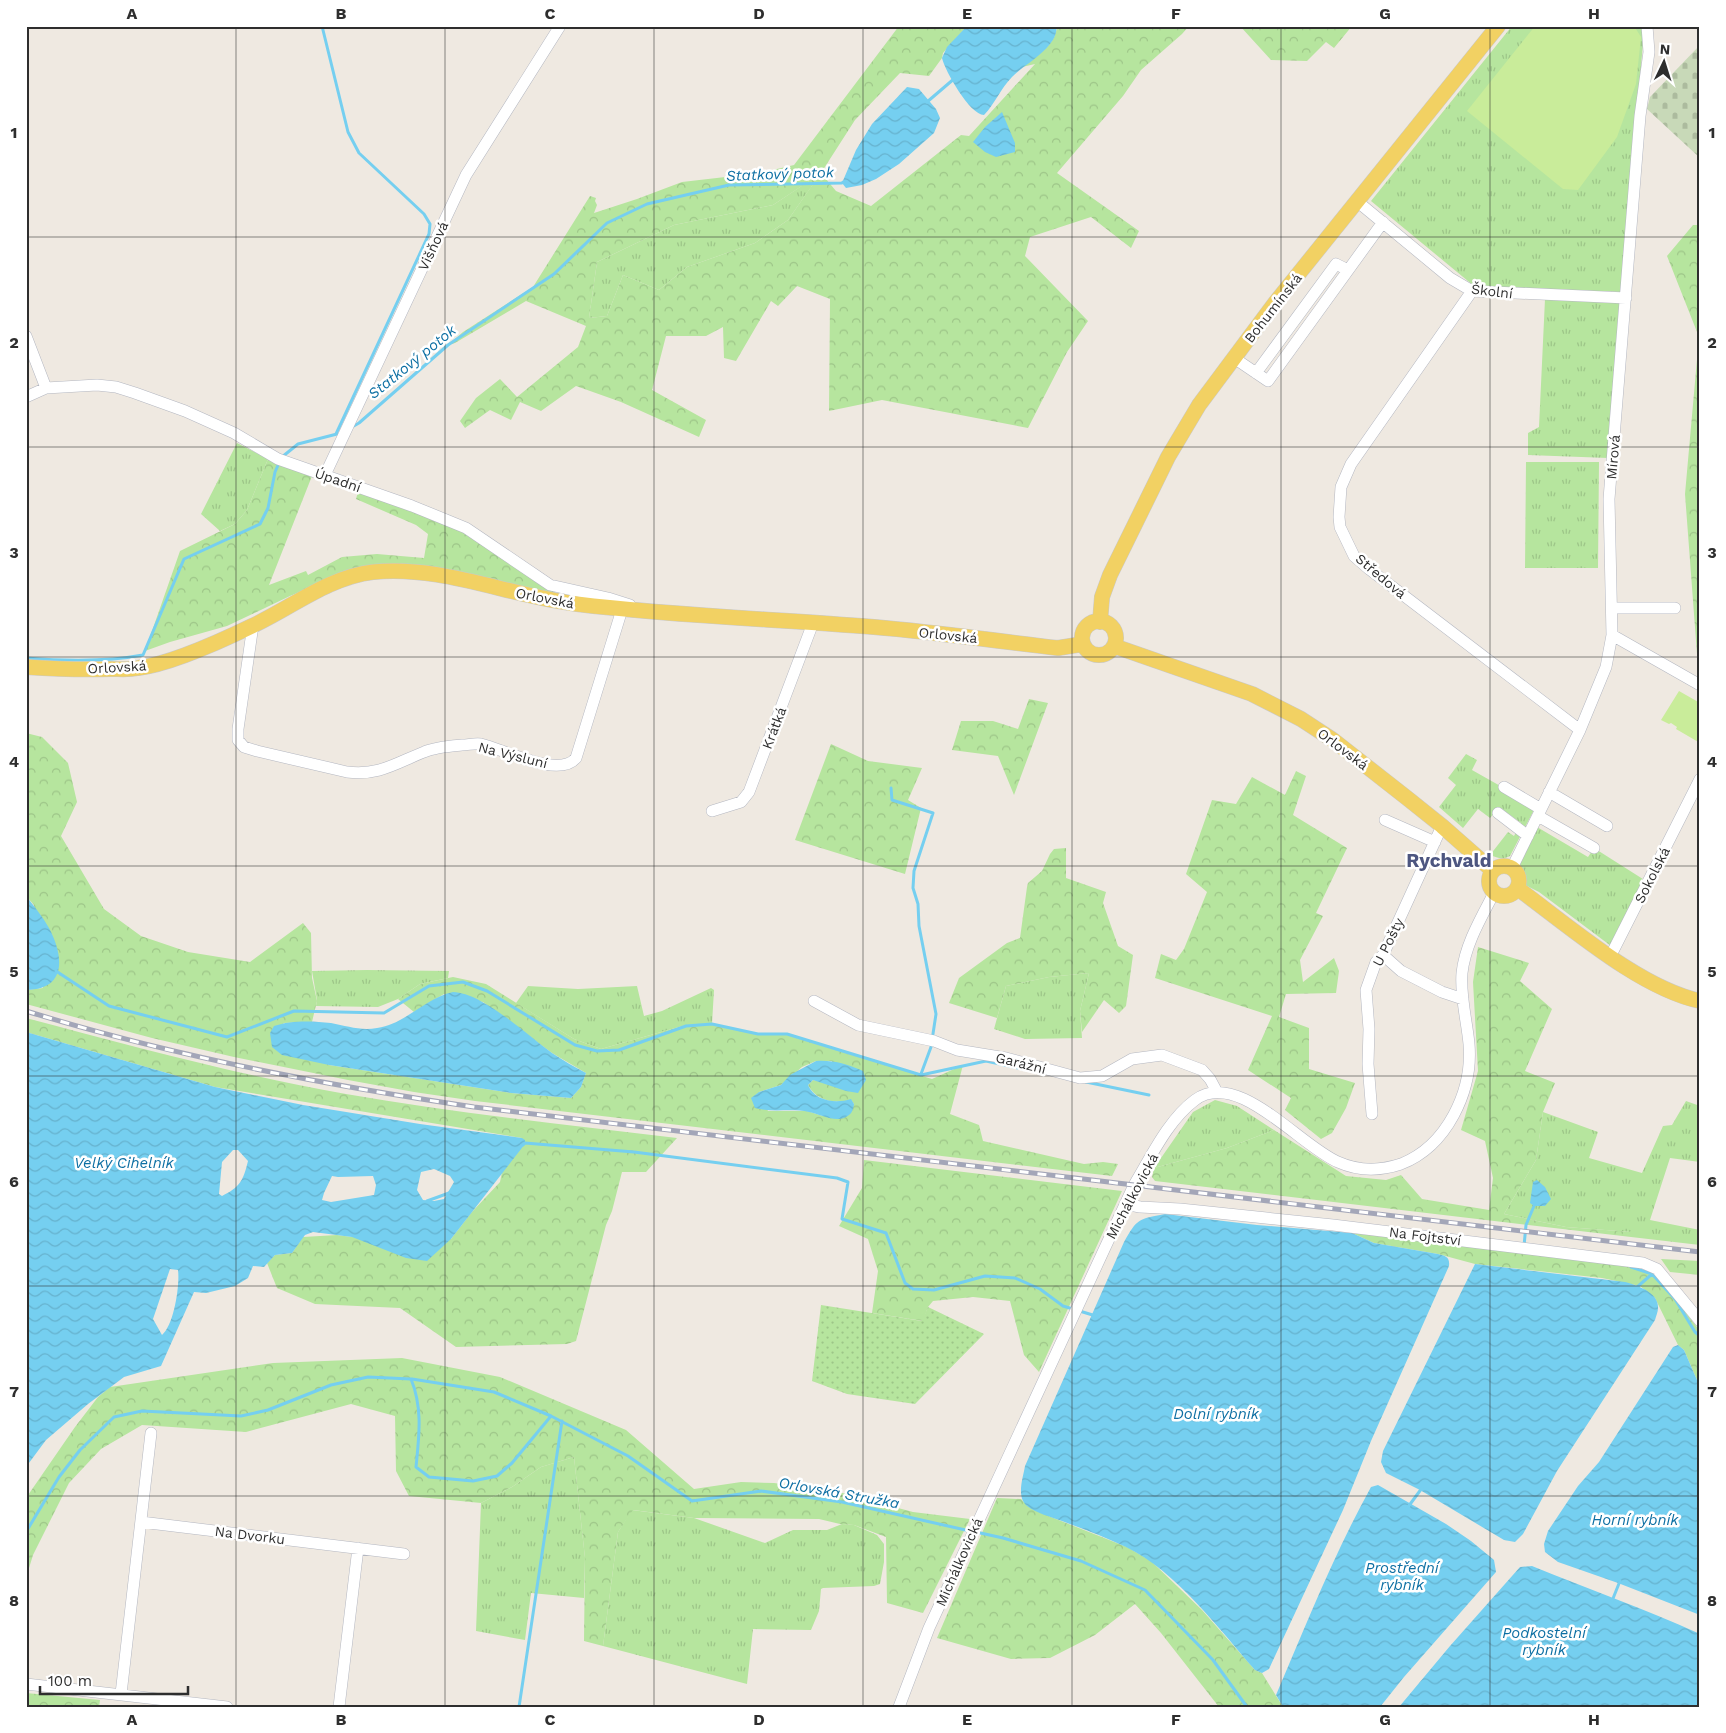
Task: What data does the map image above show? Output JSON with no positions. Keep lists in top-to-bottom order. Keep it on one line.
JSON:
{"streets":{"main road":["Bohumínská","Orlovská"],"street":["Višňová","Školní","Mírová","Úpadní","Středová","Krátká","Na Výsluní","Sokolská","U Pošty","Garážní","Michálkovická","Na Fojtství","Na Dvorku"]},"crossings":[["Višňová","Úpadní"],["Školní","Bohumínská"],["Školní","Mírová"],["Školní","Středová"],["Bohumínská","Orlovská"],["Mírová","Středová"],["Mírová","Orlovská"],["Úpadní","Orlovská"],["Orlovská","Krátká"],["Orlovská","Na Výsluní"],["Orlovská","U Pošty"],["Garážní","Michálkovická"],["Michálkovická","Na Fojtství"]],"districts":["Rychvald"],"water":["Statkový potok","Velký Cihelník","Dolní rybník","Orlovská Stružka","Horní rybník","Prostřední rybník","Podkostelní rybník"],"scale_bar":"100 m","north":"top","grid":{"columns":["A","B","C","D","E","F","G","H"],"rows":["1","2","3","4","5","6","7","8"]}}
